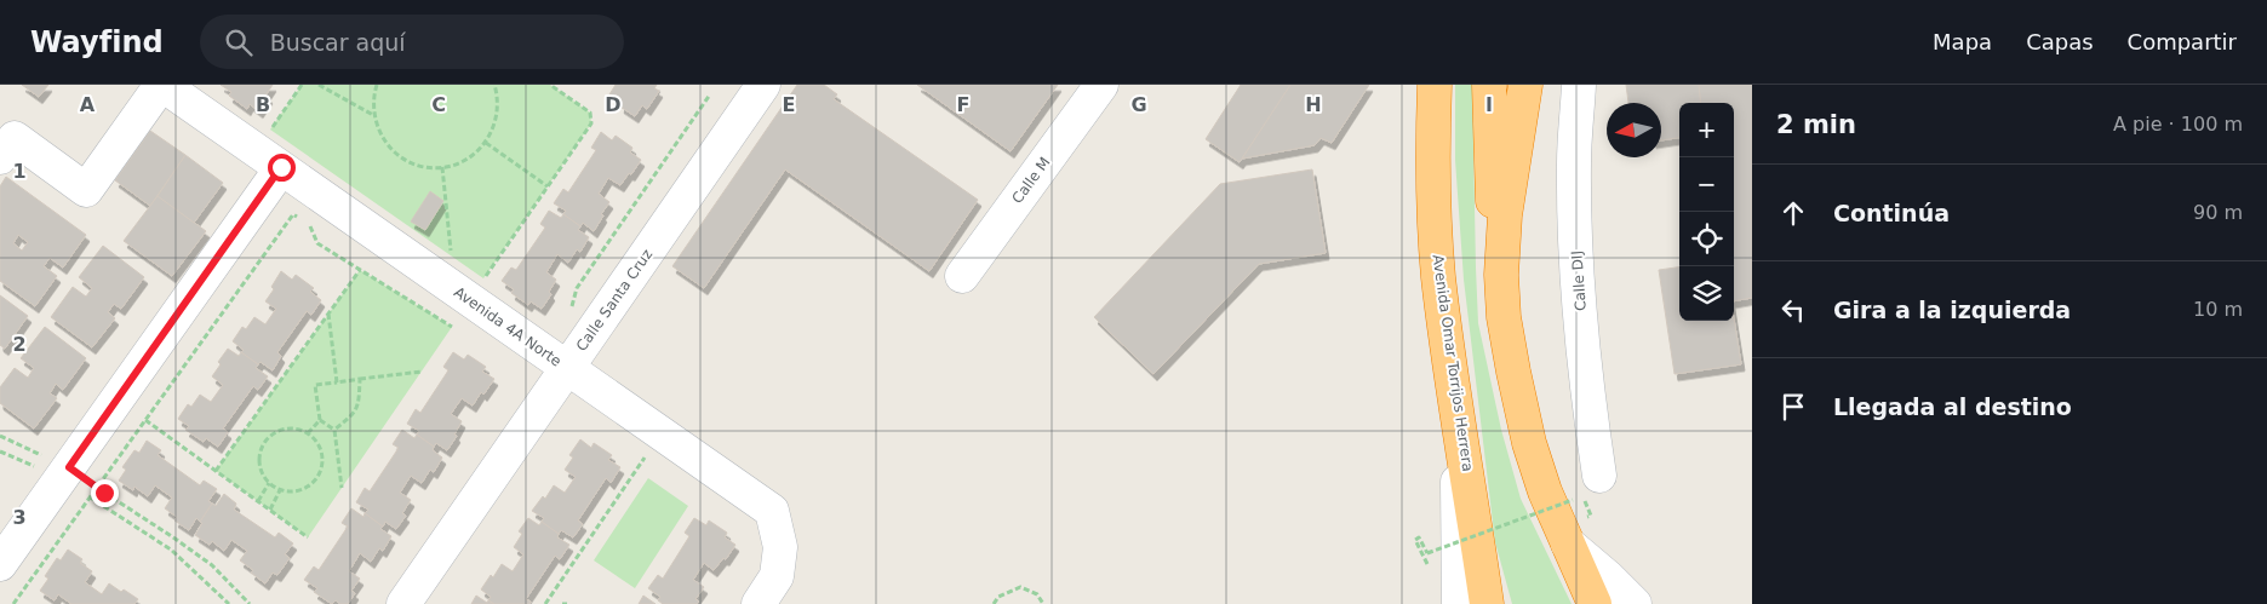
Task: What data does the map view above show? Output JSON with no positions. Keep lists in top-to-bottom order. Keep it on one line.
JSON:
{"streets":{"highway":["Avenida Omar Torrijos Herrera"],"street":["Calle M","Calle DIJ","Calle Santa Cruz","Avenida 4A Norte"]},"crossings":[["Calle Santa Cruz","Avenida 4A Norte"]],"north":"left","page":{"header":"Wayfind","search":"Buscar aquí","nav":["Mapa","Capas","Compartir"],"heading":["2 min","A pie · 100 m"],"map_buttons":["+","−"],"list":[["Continúa","90 m"],["Gira a la izquierda","10 m"],"Llegada al destino"]},"grid":{"columns":["A","B","C","D","E","F","G","H","I"],"rows":["1","2","3"]}}
